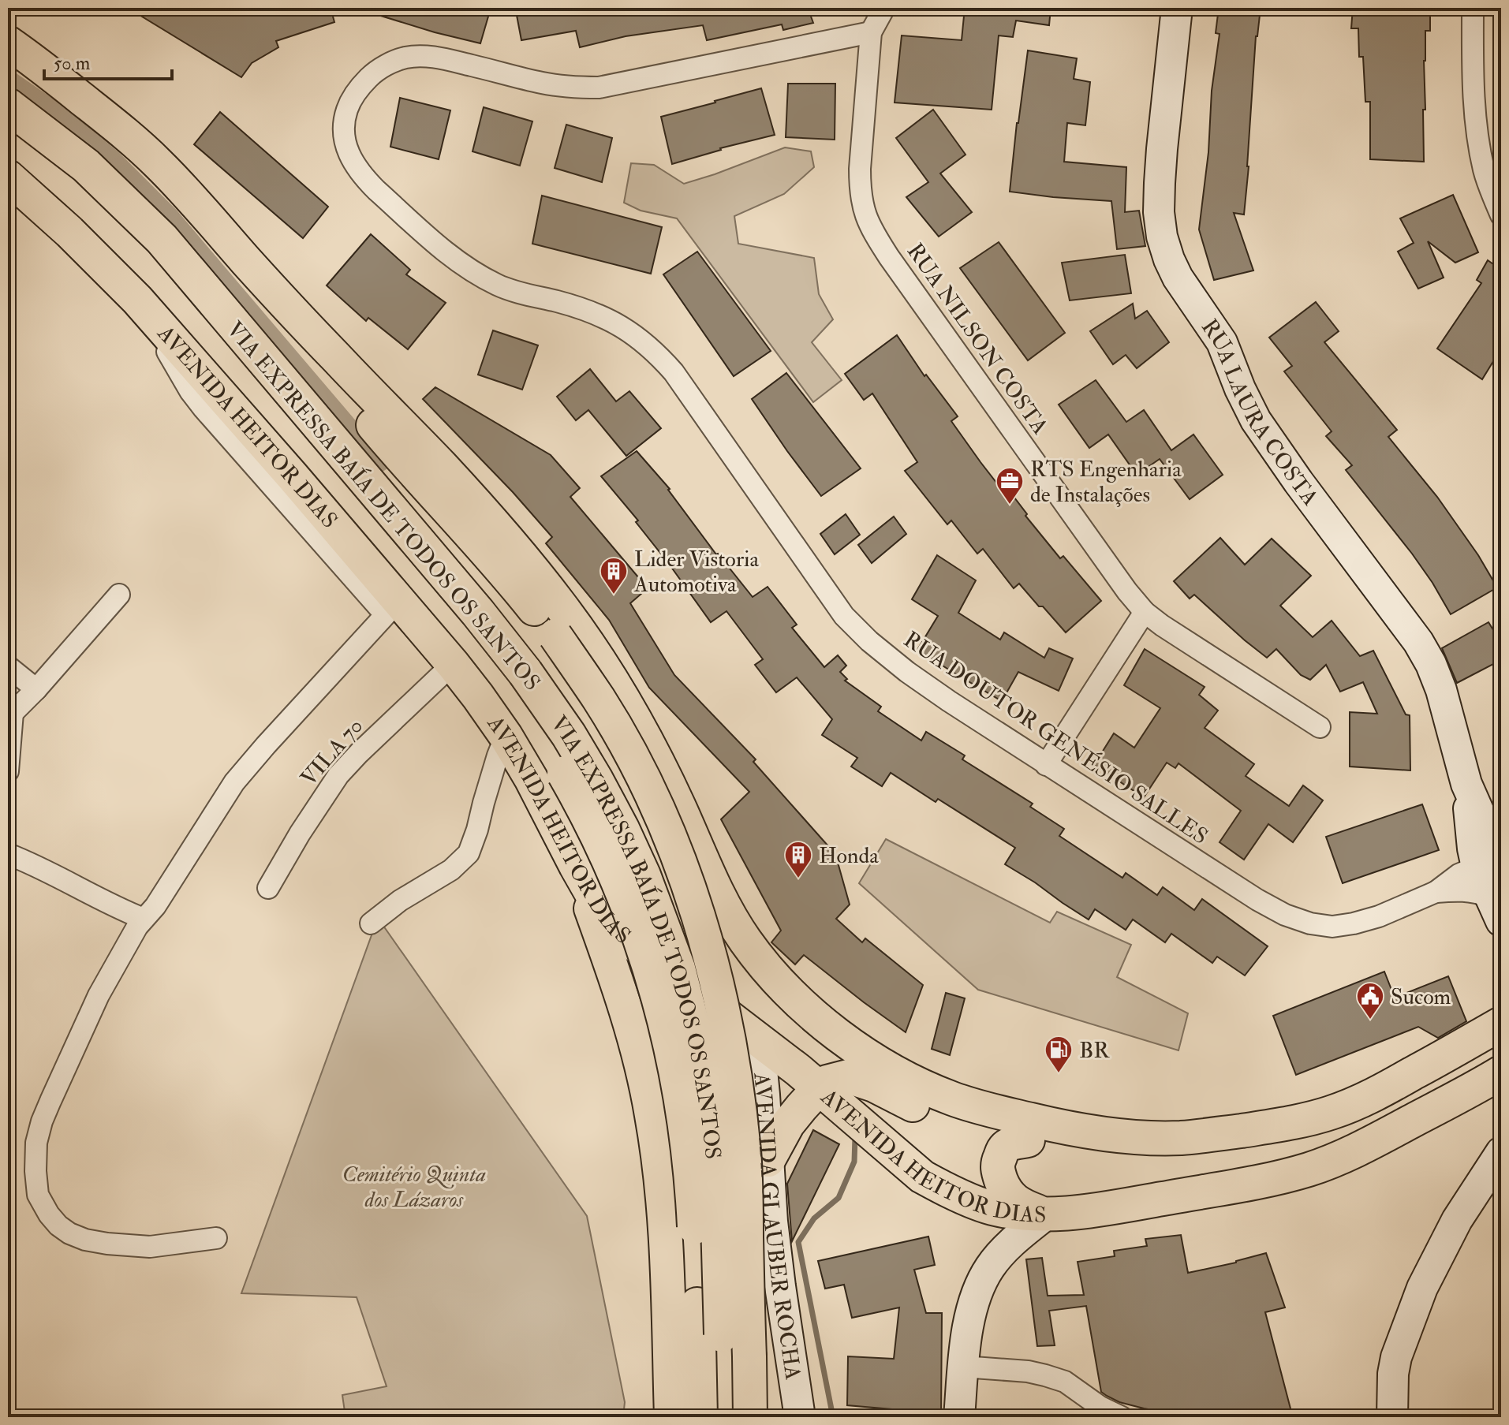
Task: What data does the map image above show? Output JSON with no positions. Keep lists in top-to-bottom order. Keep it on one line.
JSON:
{"streets":{"highway":["VIA EXPRESSA BAÍA DE TODOS OS SANTOS"],"main road":["AVENIDA HEITOR DIAS"],"street":["RUA NILSON COSTA","RUA LAURA COSTA","RUA DOUTOR GENÉSIO SALLES","VILA 70","AVENIDA GLAUBER ROCHA"]},"crossings":[["RUA NILSON COSTA","RUA DOUTOR GENÉSIO SALLES"],["RUA LAURA COSTA","RUA DOUTOR GENÉSIO SALLES"],["AVENIDA HEITOR DIAS","VIA EXPRESSA BAÍA DE TODOS OS SANTOS"],["AVENIDA HEITOR DIAS","VILA 70"],["AVENIDA HEITOR DIAS","AVENIDA GLAUBER ROCHA"]],"parks":["Cemitério Quinta dos Lázaros"],"places":{"office":["RTS Engenharia de Instalações"],"building":["Lider Vistoria Automotiva","Honda"],"public building":["Sucom"],"fuel station":["BR"]},"scale_bar":"50 m"}
